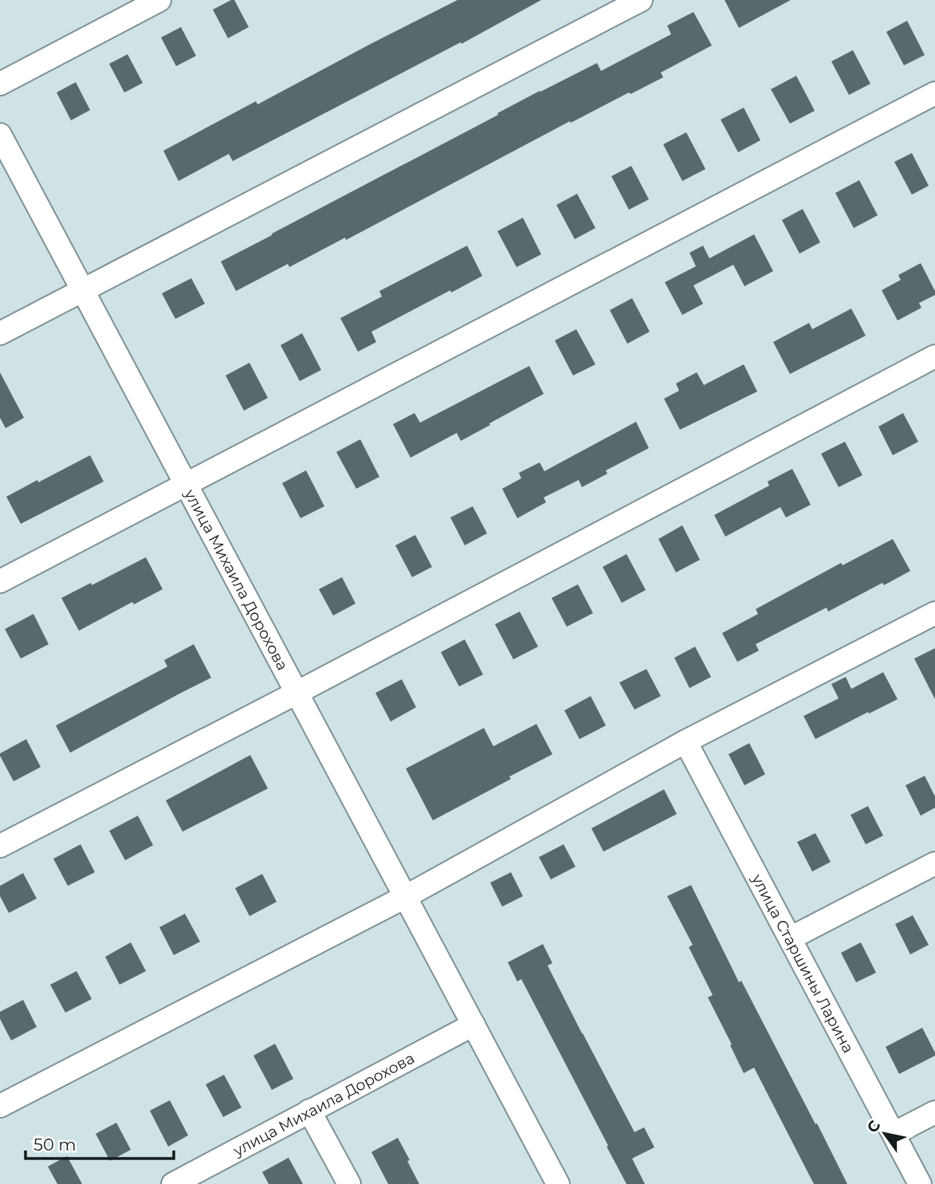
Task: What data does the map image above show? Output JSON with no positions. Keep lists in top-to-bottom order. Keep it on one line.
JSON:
{"streets":{"street":["улица Михаила Дорохова","улица Старшины Ларина"]},"scale_bar":"50 m","north":"top left"}
